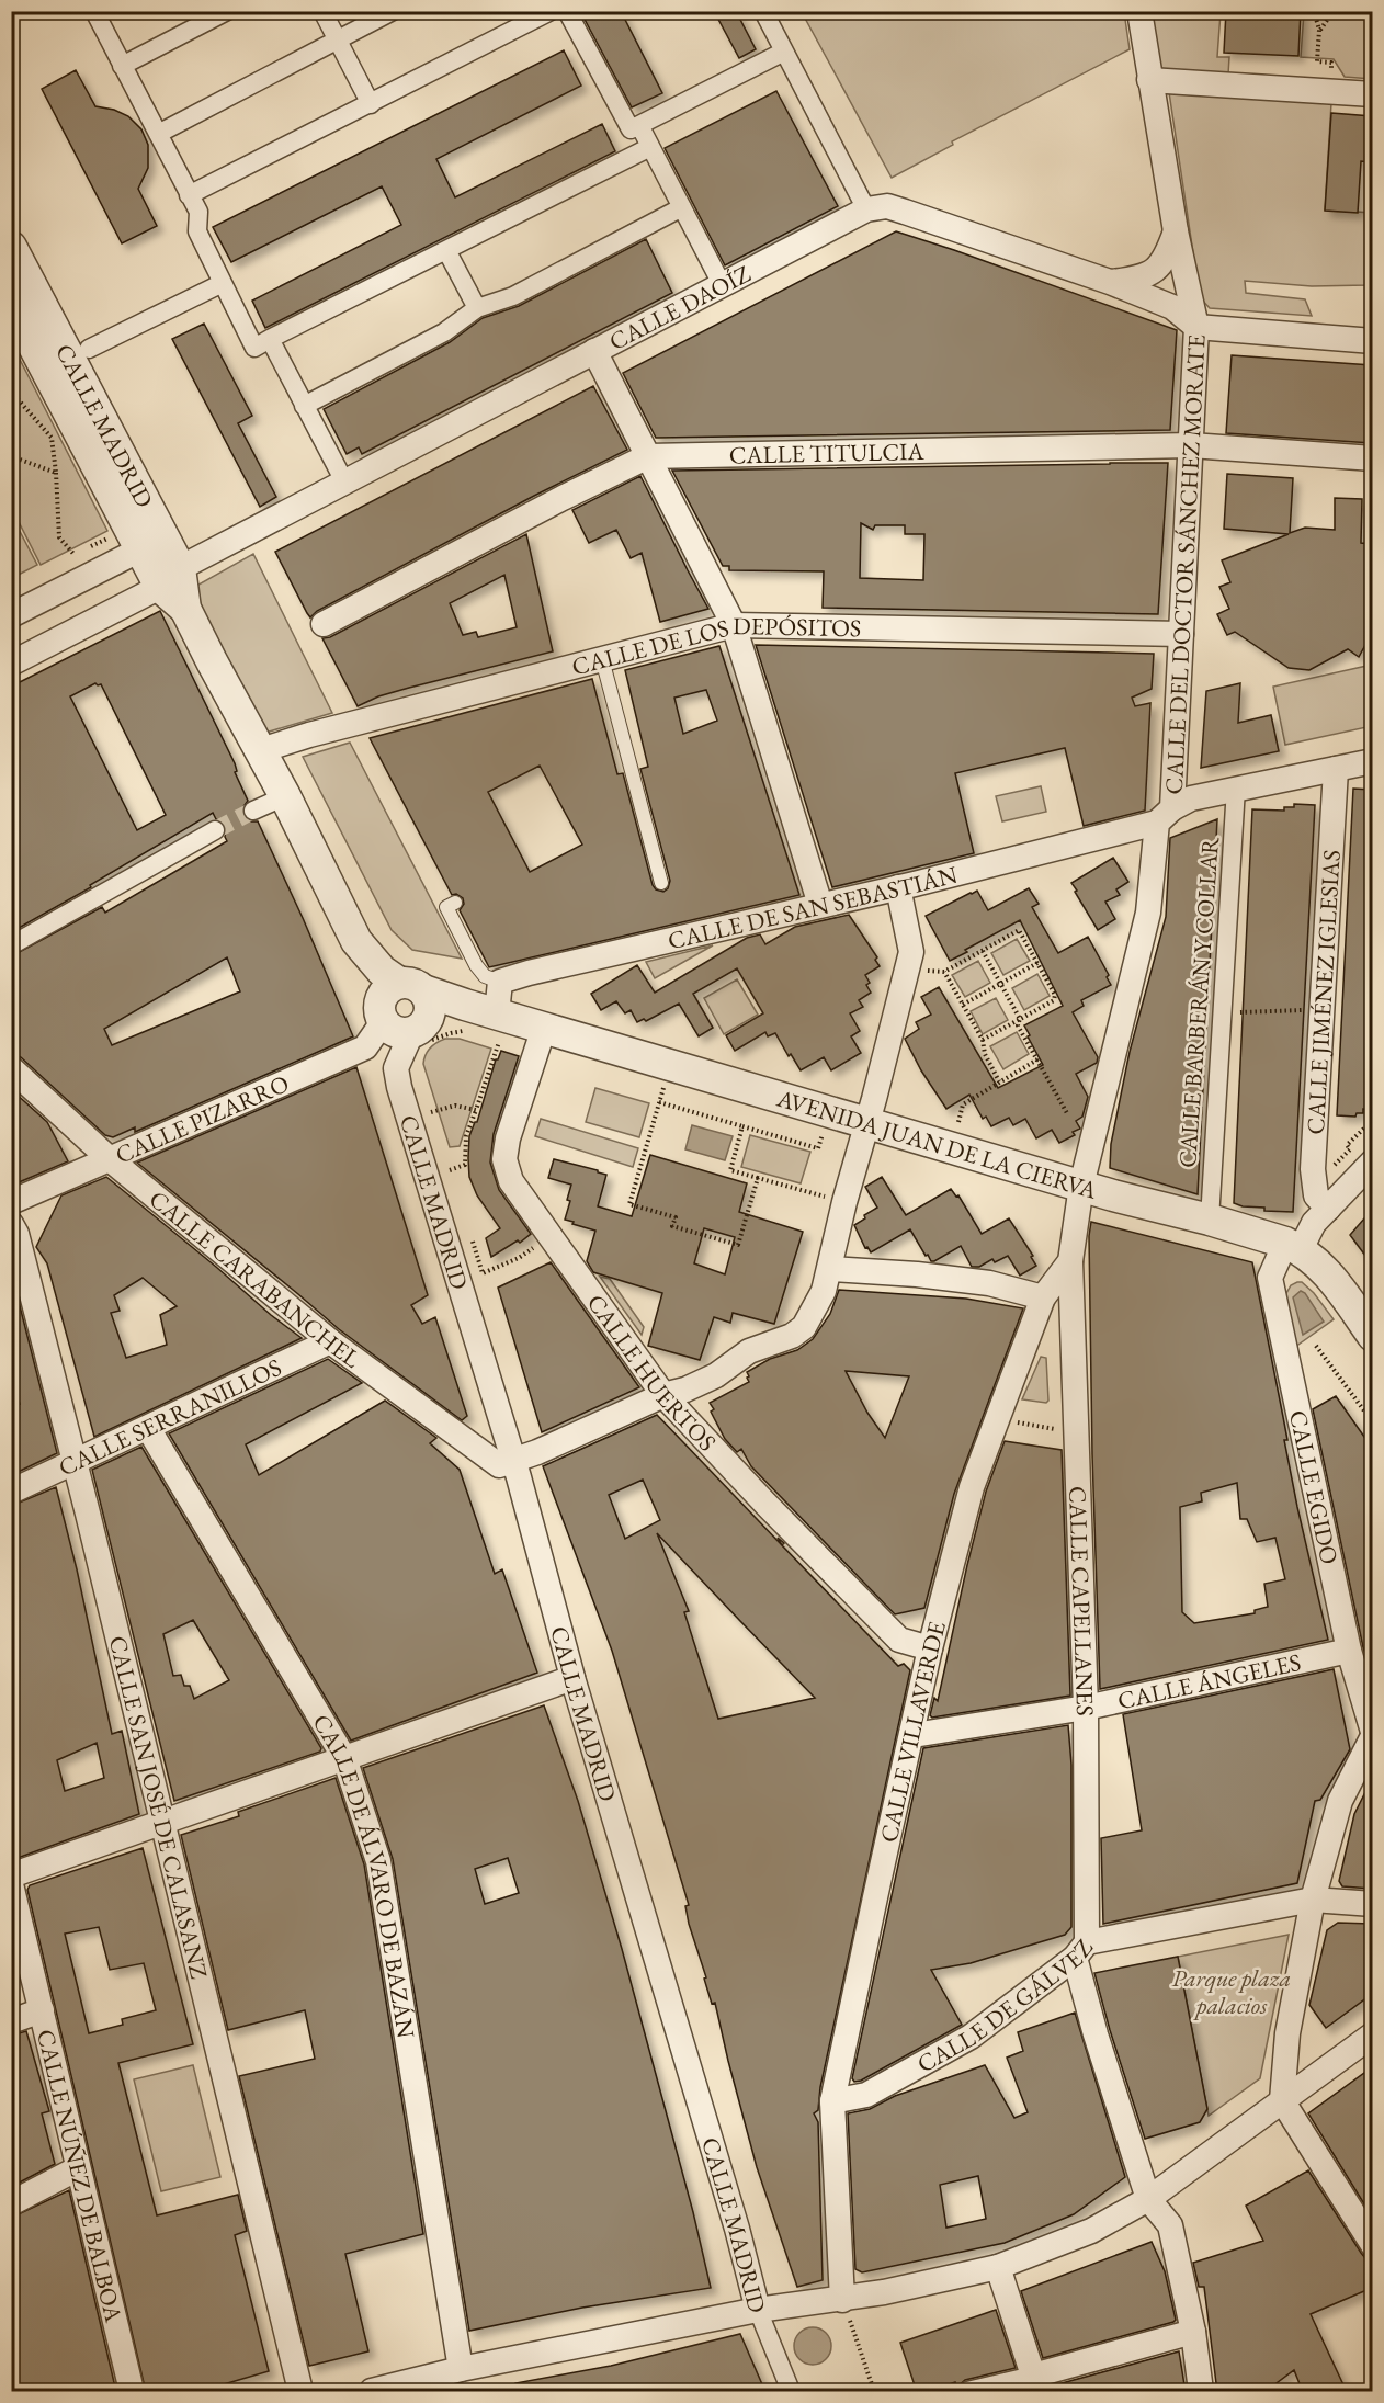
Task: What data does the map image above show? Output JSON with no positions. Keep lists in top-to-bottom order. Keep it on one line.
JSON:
{"streets":{"street":["CALLE DAOÍZ","CALLE MADRID","CALLE TITULCIA","CALLE DEL DOCTOR SÁNCHEZ MORATE","CALLE DE LOS DEPÓSITOS","CALLE DE SAN SEBASTIÁN","CALLE JIMÉNEZ IGLESIAS","CALLE BARBERÁN Y COLLAR","CALLE PIZARRO","AVENIDA JUAN DE LA CIERVA","CALLE CARABANCHEL","CALLE HUERTOS","CALLE SERRANILLOS","CALLE EGIDO","CALLE CAPELLANES","CALLE ÁNGELES","CALLE VILLAVERDE","CALLE SAN JOSÉ DE CALASANZ","CALLE DE ÁLVARO DE BAZÁN","CALLE DE GÁLVEZ","CALLE NÚÑEZ DE BALBOA"]},"crossings":[["CALLE DAOÍZ","CALLE MADRID"],["CALLE DAOÍZ","CALLE DEL DOCTOR SÁNCHEZ MORATE"],["CALLE MADRID","CALLE DE LOS DEPÓSITOS"],["CALLE MADRID","CALLE PIZARRO"],["CALLE MADRID","CALLE CARABANCHEL"],["CALLE TITULCIA","CALLE DEL DOCTOR SÁNCHEZ MORATE"],["CALLE DEL DOCTOR SÁNCHEZ MORATE","CALLE DE LOS DEPÓSITOS"],["CALLE DEL DOCTOR SÁNCHEZ MORATE","CALLE DE SAN SEBASTIÁN"],["CALLE DEL DOCTOR SÁNCHEZ MORATE","AVENIDA JUAN DE LA CIERVA"],["CALLE DEL DOCTOR SÁNCHEZ MORATE","CALLE VILLAVERDE"],["CALLE DE SAN SEBASTIÁN","CALLE JIMÉNEZ IGLESIAS"],["CALLE DE SAN SEBASTIÁN","CALLE BARBERÁN Y COLLAR"],["CALLE JIMÉNEZ IGLESIAS","CALLE EGIDO"],["CALLE BARBERÁN Y COLLAR","AVENIDA JUAN DE LA CIERVA"],["CALLE PIZARRO","CALLE CARABANCHEL"],["AVENIDA JUAN DE LA CIERVA","CALLE HUERTOS"],["AVENIDA JUAN DE LA CIERVA","CALLE EGIDO"],["AVENIDA JUAN DE LA CIERVA","CALLE VILLAVERDE"],["CALLE CARABANCHEL","CALLE SERRANILLOS"],["CALLE HUERTOS","CALLE VILLAVERDE"],["CALLE SERRANILLOS","CALLE SAN JOSÉ DE CALASANZ"],["CALLE SERRANILLOS","CALLE DE ÁLVARO DE BAZÁN"],["CALLE EGIDO","CALLE ÁNGELES"],["CALLE CAPELLANES","CALLE ÁNGELES"],["CALLE CAPELLANES","CALLE VILLAVERDE"],["CALLE CAPELLANES","CALLE DE GÁLVEZ"],["CALLE ÁNGELES","CALLE VILLAVERDE"],["CALLE VILLAVERDE","CALLE DE GÁLVEZ"]],"parks":["Parque plaza palacios"]}
